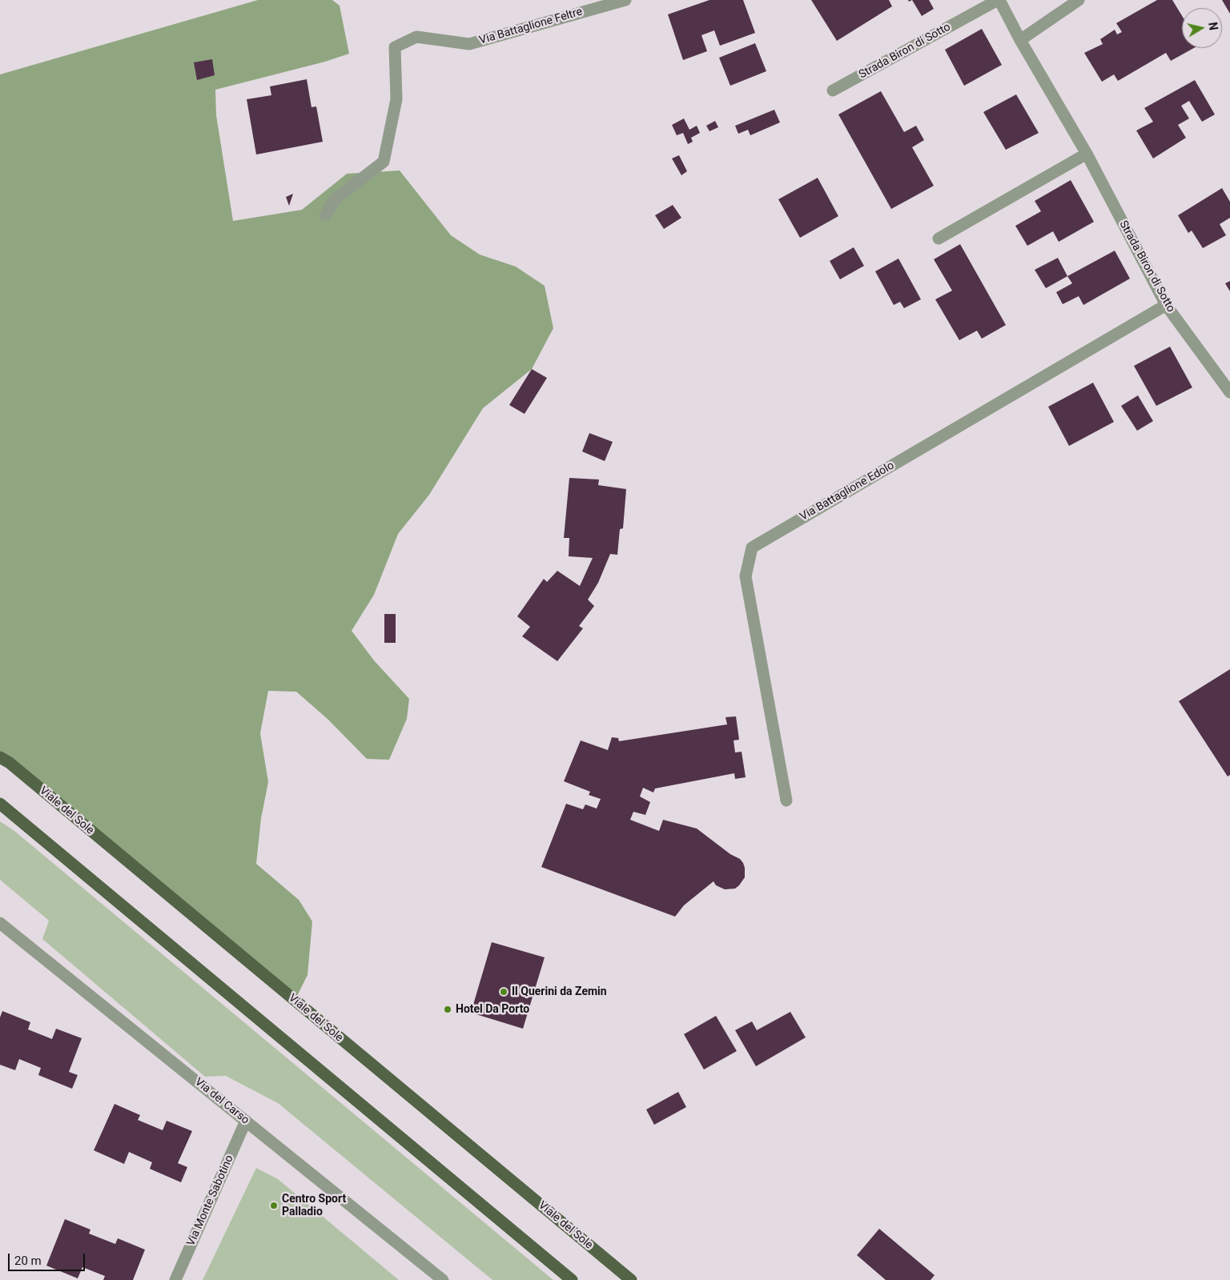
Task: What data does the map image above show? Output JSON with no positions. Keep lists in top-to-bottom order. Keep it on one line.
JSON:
{"streets":{"main road":["Viale del Sole"],"street":["Via Battaglione Feltre","Strada Biron di Sotto","Via Battaglione Edolo","Via del Carso","Via Monte Sabotino"]},"crossings":[["Strada Biron di Sotto","Via Battaglione Edolo"],["Via del Carso","Via Monte Sabotino"]],"places":["Il Querini da Zemin","Hotel Da Porto","Centro Sport Palladio"],"scale_bar":"20 m","north":"right"}
